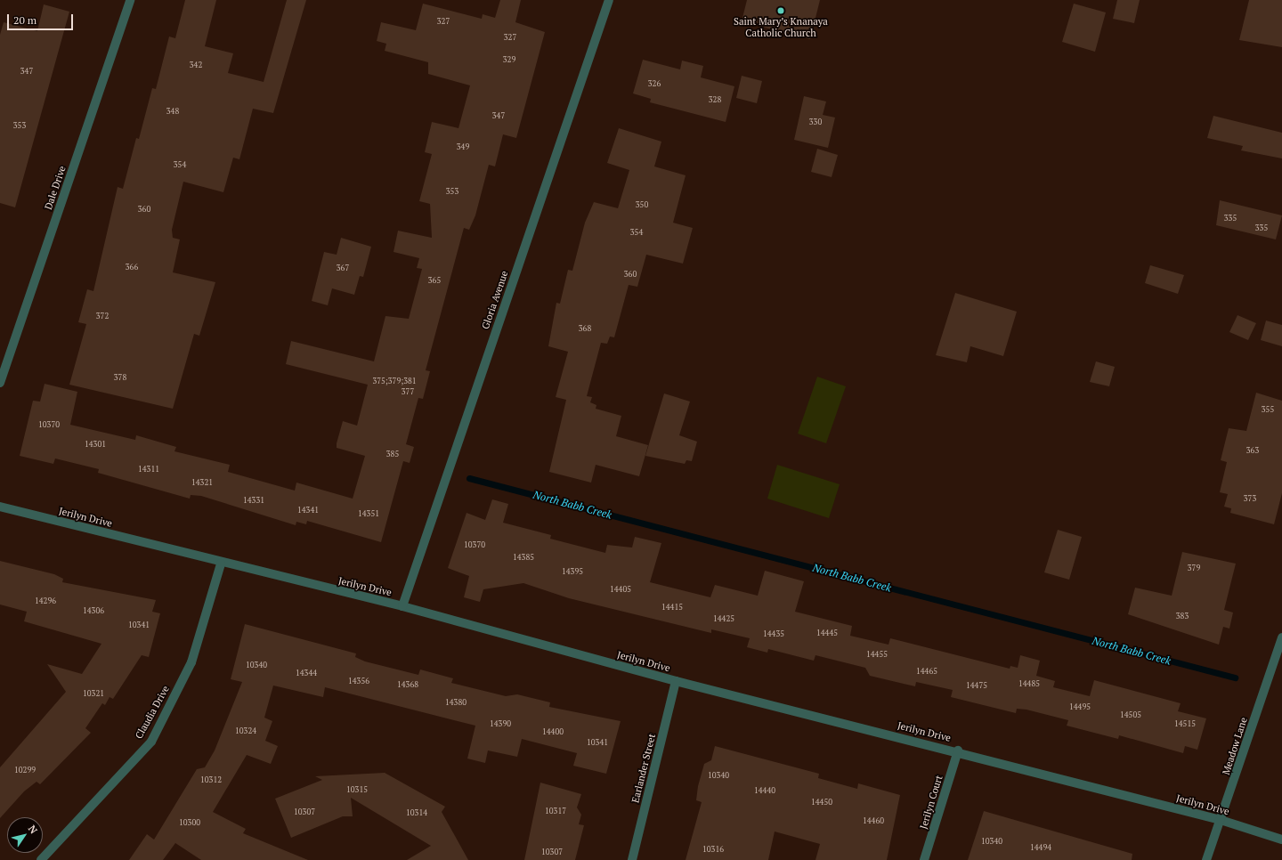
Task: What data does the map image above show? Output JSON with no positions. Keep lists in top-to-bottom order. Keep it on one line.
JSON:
{"streets":{"street":["Dale Drive","Gloria Avenue","Jerilyn Drive","Claudia Drive","Meadow Lane","Earlander Street","Jerilyn Court"]},"crossings":[["Gloria Avenue","Jerilyn Drive"],["Jerilyn Drive","Claudia Drive"],["Jerilyn Drive","Meadow Lane"],["Jerilyn Drive","Earlander Street"],["Jerilyn Drive","Jerilyn Court"]],"water":["North Babb Creek"],"places":["Saint Mary’s Knanaya Catholic Church"],"house_numbers":["327","327","329","342","347","326","328","348","347","330","353","349","354","353","350","360","335","335","354","366","367","360","365","372","368","378","375;379;381","377","355","10370","14301","363","385","14311","14321","373","14331","14341","14351","10370","14385","379","14395","14405","14296","14415","14306","383","14425","10341","14445","14435","14455","10340","14465","14344","14356","14485","14368","14475","10321","14380","14495","14505","14390","14515","10324","14400","10341","10299","10340","10312","10315","14440","14450","10317","10307","10314","14460","10300","10340","14494","10316","10307"],"scale_bar":"20 m","north":"top right"}
